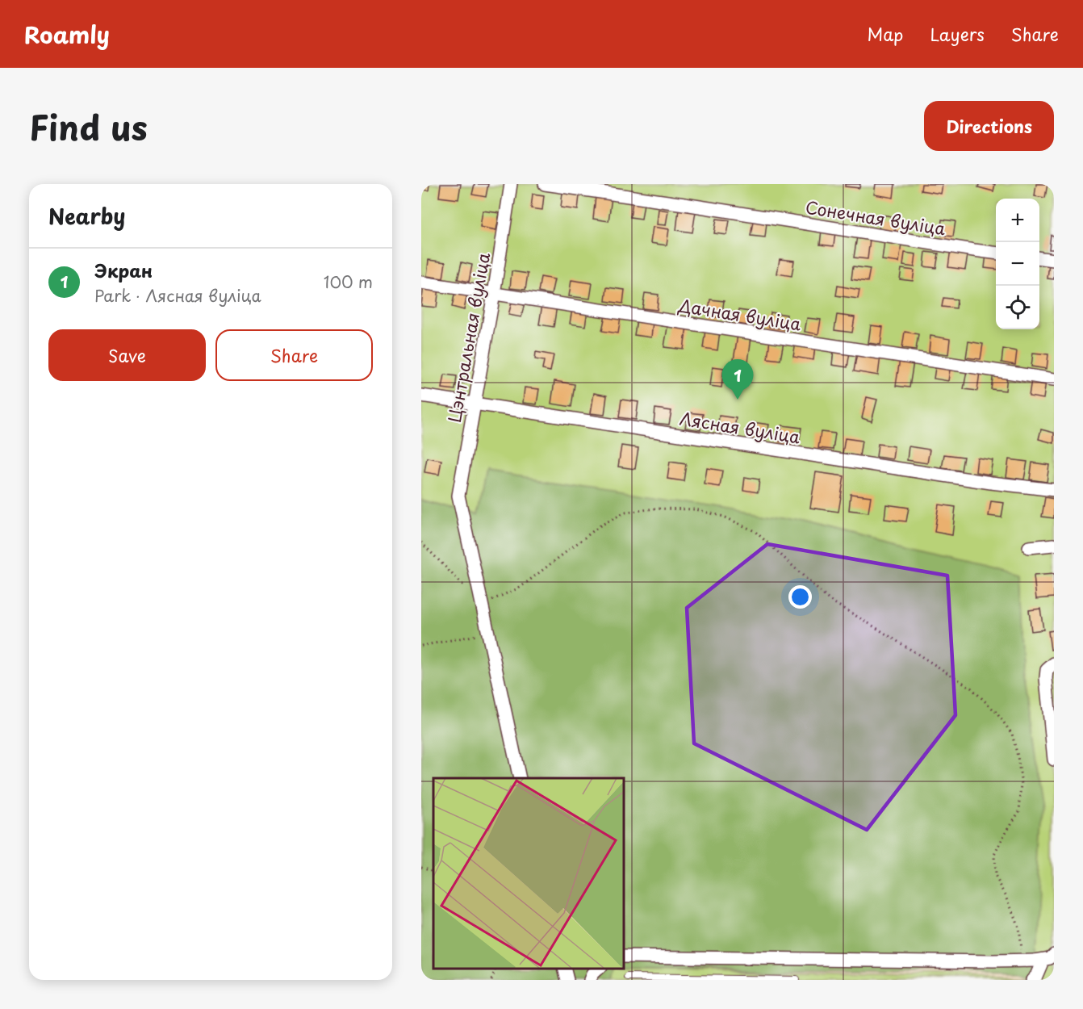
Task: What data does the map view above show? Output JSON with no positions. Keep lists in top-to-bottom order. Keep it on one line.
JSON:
{"streets":{"street":["Сонечная вуліца","Дачная вуліца","Цэнтральная вуліца","Лясная вуліца"]},"crossings":[["Дачная вуліца","Цэнтральная вуліца"],["Цэнтральная вуліца","Лясная вуліца"]],"page":{"header":"Roamly","nav":["Map","Layers","Share"],"title":"Find us","buttons":["Directions",["Save","Share"]],"heading":"Nearby","map_buttons":["+","−"],"list":[{"mark":"1","name":"Экран","note":"Park · Лясная вуліца","value":"100 m"}],"pins":"1"}}
